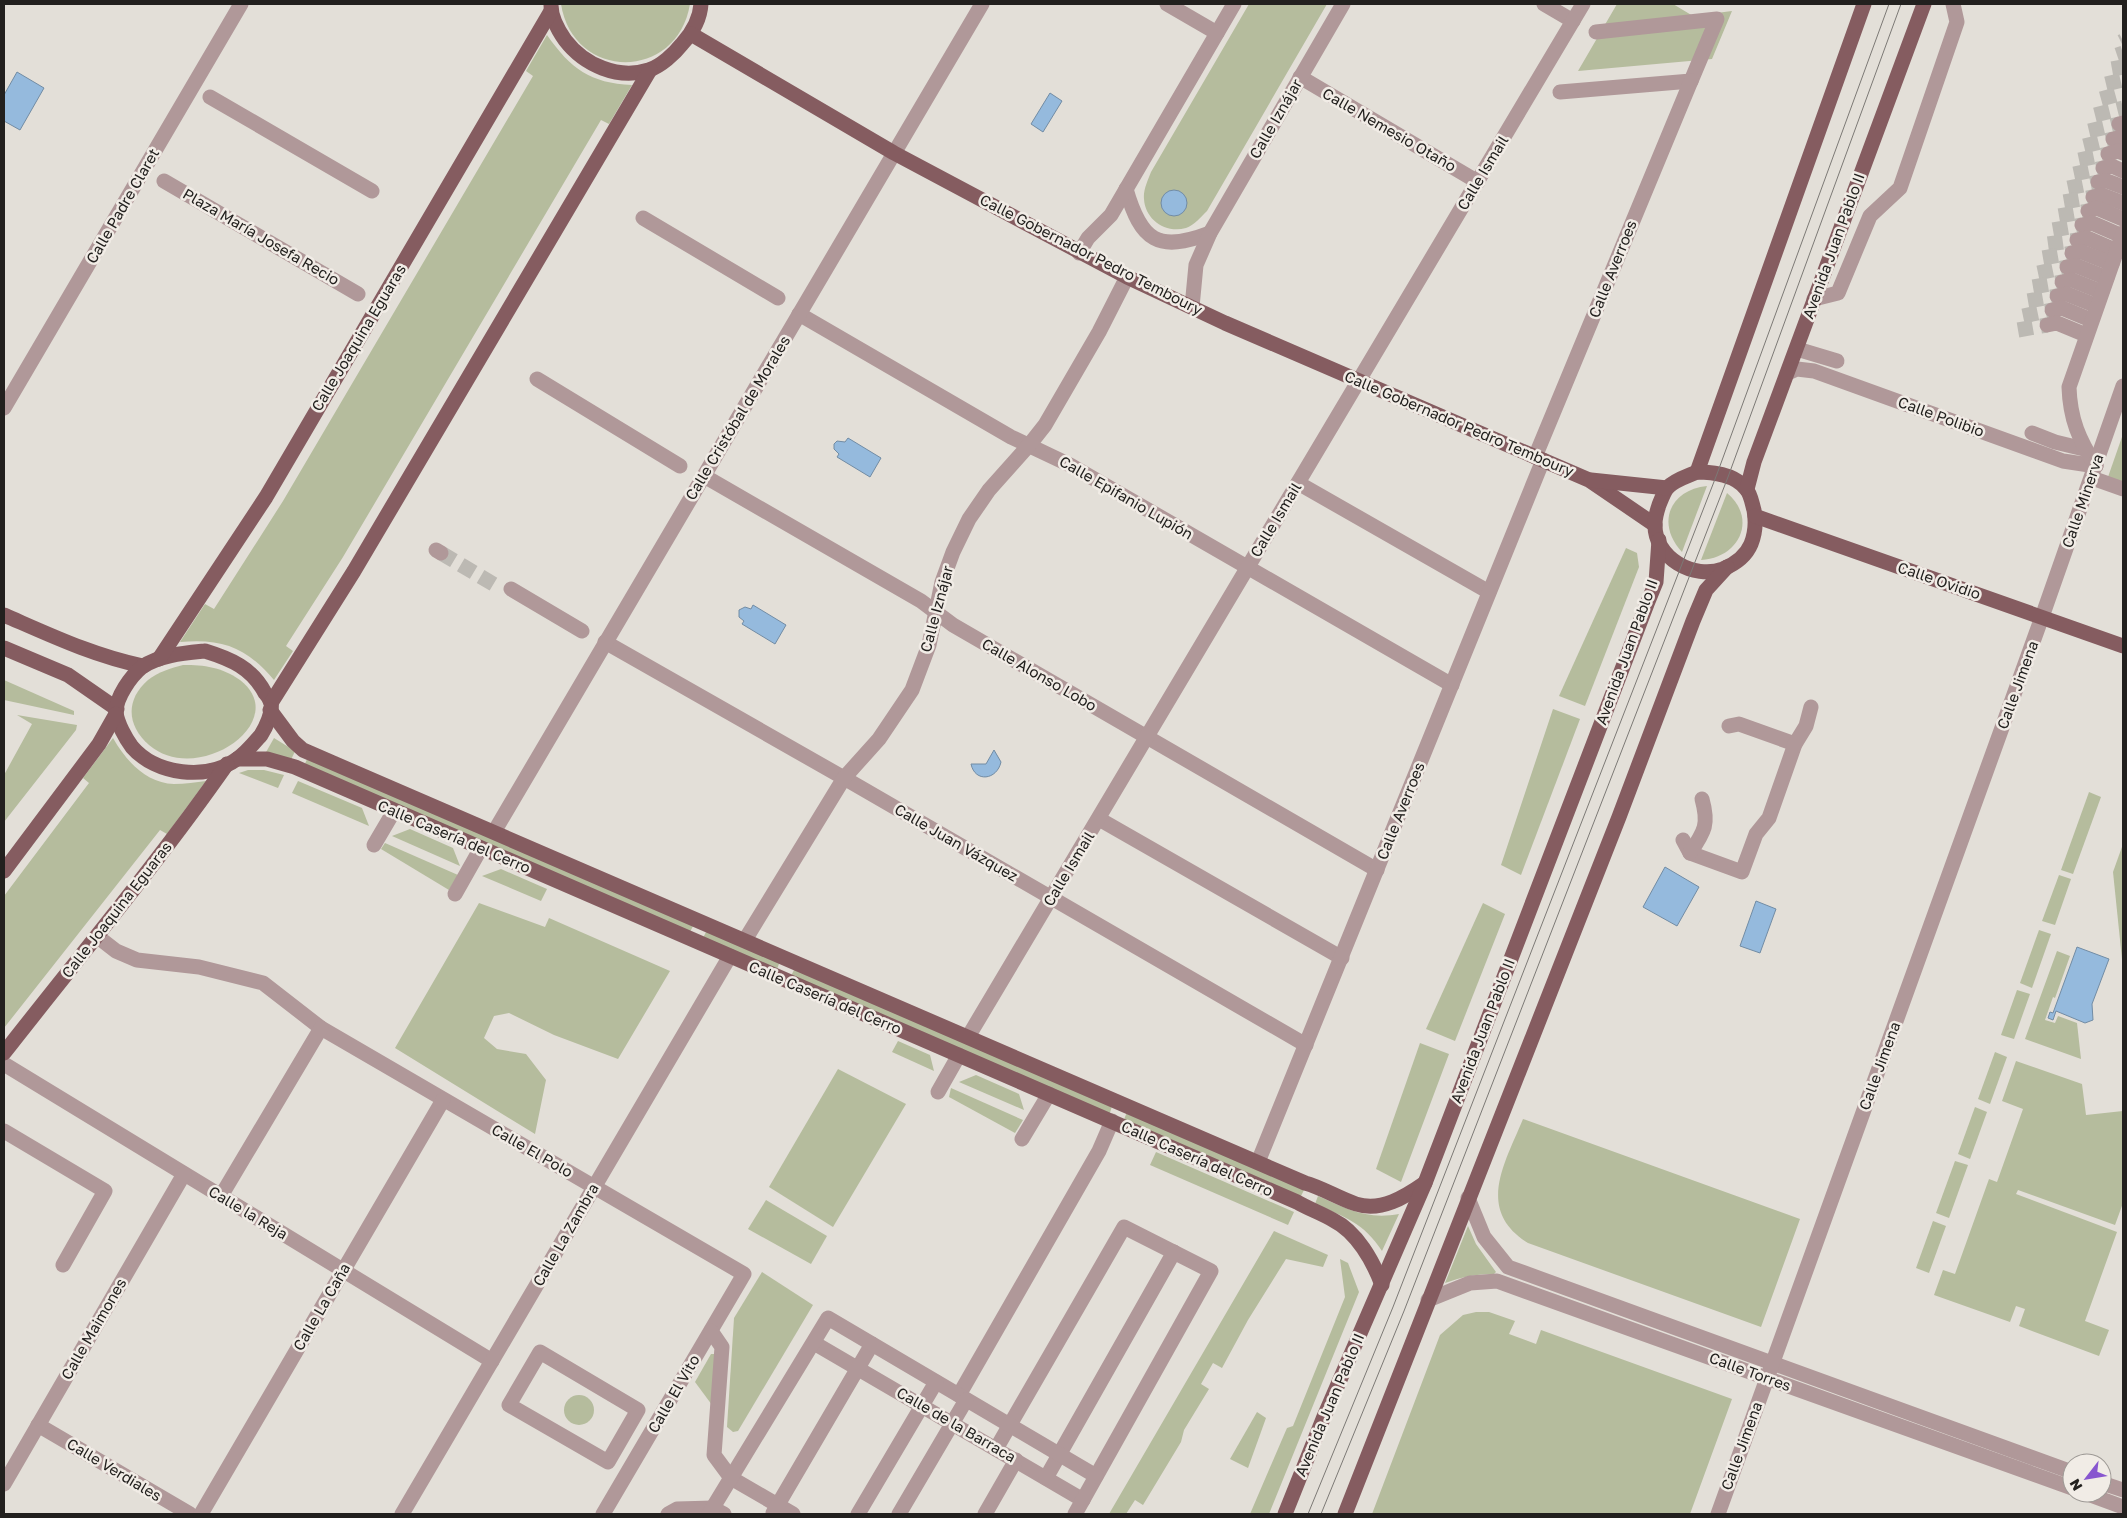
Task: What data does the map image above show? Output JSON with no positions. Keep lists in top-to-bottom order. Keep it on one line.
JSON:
{"streets":{"main road":["Avenida Juan Pablo II","Calle Gobernador Pedro Temboury","Calle Joaquina Eguaras","Calle Ovidio","Calle Casería del Cerro"],"street":["Calle Iznájar","Calle Nemesio Otaño","Calle Ismail","Calle Padre Claret","Plaza María Josefa Recio","Calle Averroes","Calle Polibio","Calle Cristóbal de Morales","Calle Epifanio Lupión","Calle Minerva","Calle Alonso Lobo","Calle Jimena","Calle Juan Vázquez","Calle El Polo","Calle la Reja","Calle La Zambra","Calle La Caña","Calle Maimones","Calle Torres","Calle El Vito","Calle de la Barraca","Calle Verdiales"]},"crossings":[["Calle Iznájar","Calle Nemesio Otaño"],["Calle Iznájar","Calle Gobernador Pedro Temboury"],["Calle Iznájar","Calle Epifanio Lupión"],["Calle Iznájar","Calle Alonso Lobo"],["Calle Iznájar","Calle Casería del Cerro"],["Calle Iznájar","Calle Juan Vázquez"],["Calle Nemesio Otaño","Calle Ismail"],["Calle Ismail","Calle Gobernador Pedro Temboury"],["Calle Ismail","Calle Epifanio Lupión"],["Calle Ismail","Calle Alonso Lobo"],["Calle Ismail","Calle Casería del Cerro"],["Calle Ismail","Calle Juan Vázquez"],["Avenida Juan Pablo II","Calle Gobernador Pedro Temboury"],["Avenida Juan Pablo II","Calle Polibio"],["Avenida Juan Pablo II","Calle Ovidio"],["Avenida Juan Pablo II","Calle Casería del Cerro"],["Calle Gobernador Pedro Temboury","Calle Averroes"],["Calle Gobernador Pedro Temboury","Calle Cristóbal de Morales"],["Calle Gobernador Pedro Temboury","Calle Ovidio"],["Calle Averroes","Calle Epifanio Lupión"],["Calle Averroes","Calle Alonso Lobo"],["Calle Averroes","Calle Casería del Cerro"],["Calle Averroes","Calle Juan Vázquez"],["Calle Joaquina Eguaras","Calle Casería del Cerro"],["Calle Joaquina Eguaras","Calle El Polo"],["Calle Polibio","Calle Minerva"],["Calle Cristóbal de Morales","Calle Epifanio Lupión"],["Calle Cristóbal de Morales","Calle Alonso Lobo"],["Calle Cristóbal de Morales","Calle Casería del Cerro"],["Calle Cristóbal de Morales","Calle Juan Vázquez"],["Calle Minerva","Calle Ovidio"],["Calle Minerva","Calle Jimena"],["Calle Ovidio","Calle Jimena"],["Calle Jimena","Calle Torres"],["Calle Casería del Cerro","Calle La Zambra"],["Calle El Polo","Calle La Zambra"],["Calle El Polo","Calle La Caña"],["Calle El Polo","Calle El Vito"],["Calle la Reja","Calle La Zambra"],["Calle la Reja","Calle La Caña"],["Calle la Reja","Calle Maimones"],["Calle Maimones","Calle Verdiales"]],"north":"bottom left"}
